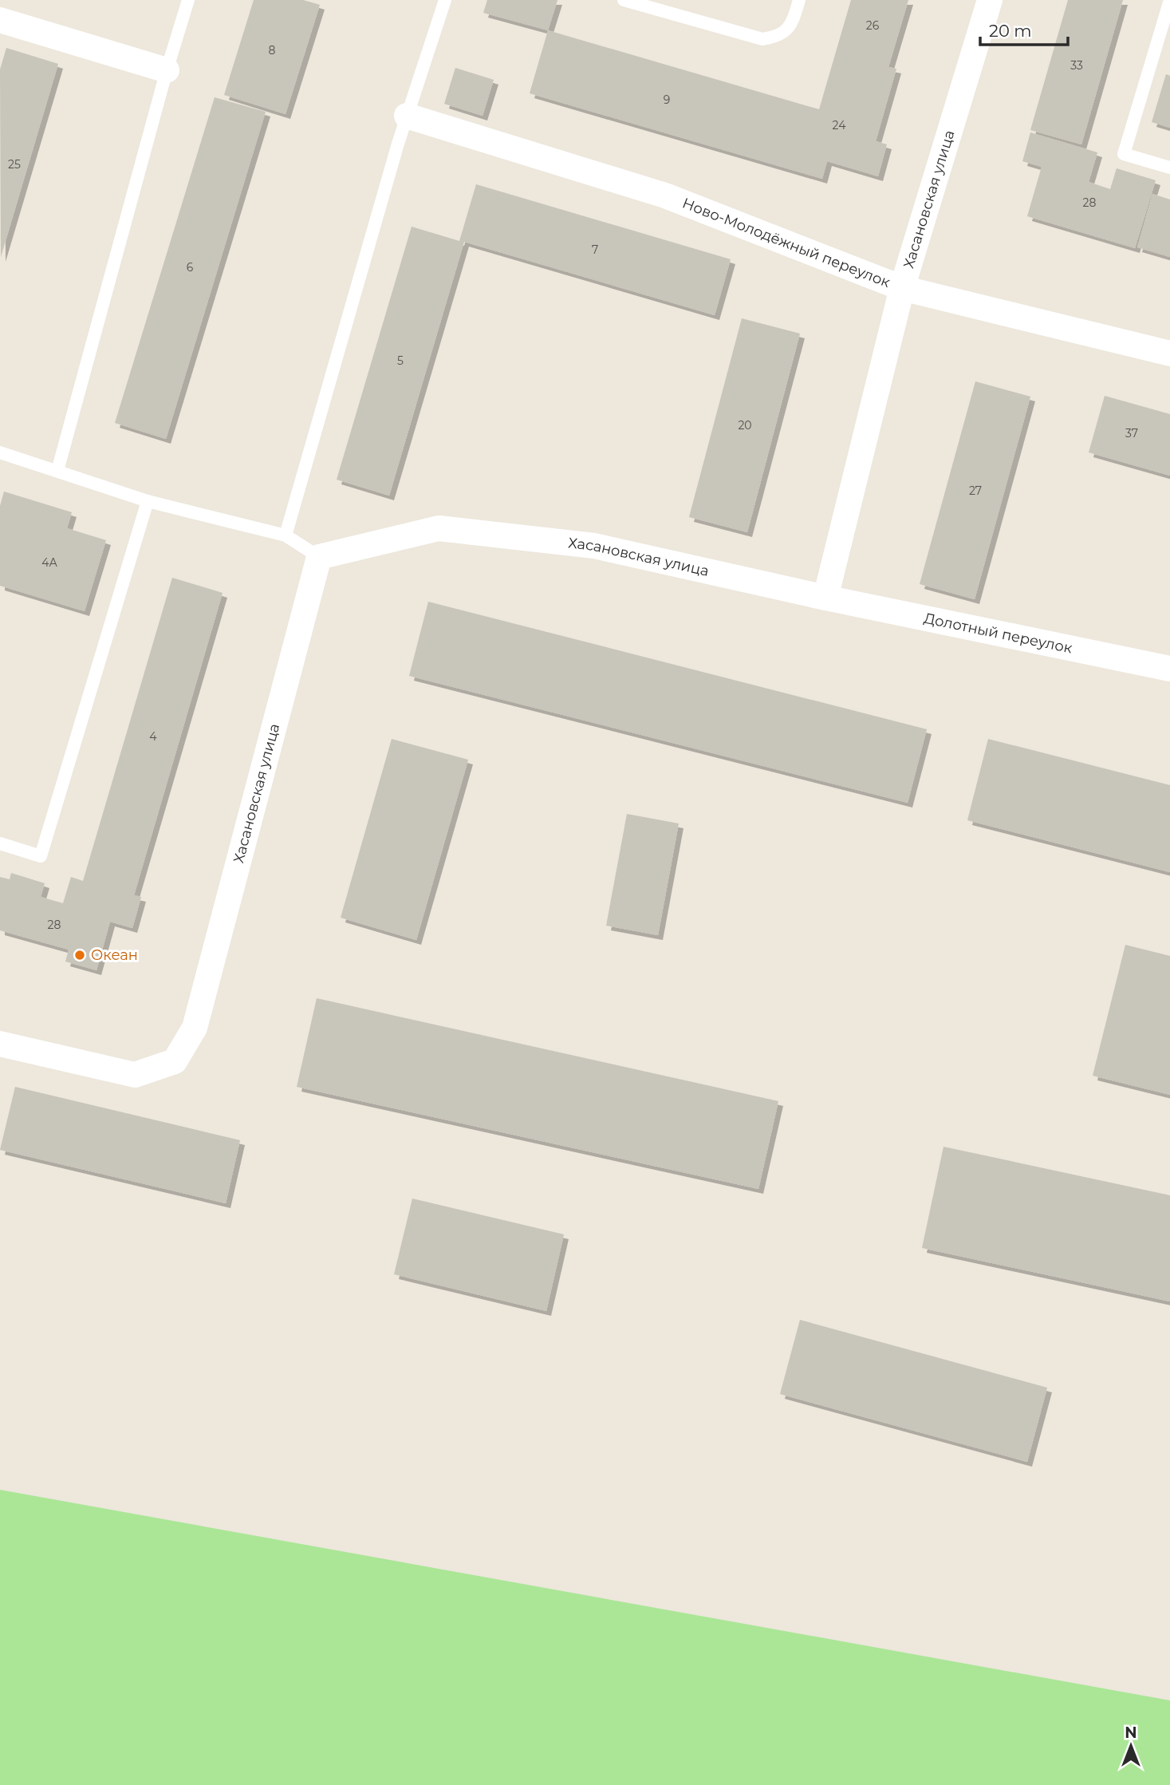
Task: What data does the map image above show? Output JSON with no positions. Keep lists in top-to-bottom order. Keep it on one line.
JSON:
{"streets":{"street":["Хасановская улица","Ново-Молодёжный переулок","Долотный переулок"]},"crossings":[["Хасановская улица","Ново-Молодёжный переулок"],["Хасановская улица","Долотный переулок"]],"places":["Океан"],"house_numbers":["26","8","33","9","24","25","28","7","6","5","20","37","27","4А","4","28"],"scale_bar":"20 m","north":"top"}
